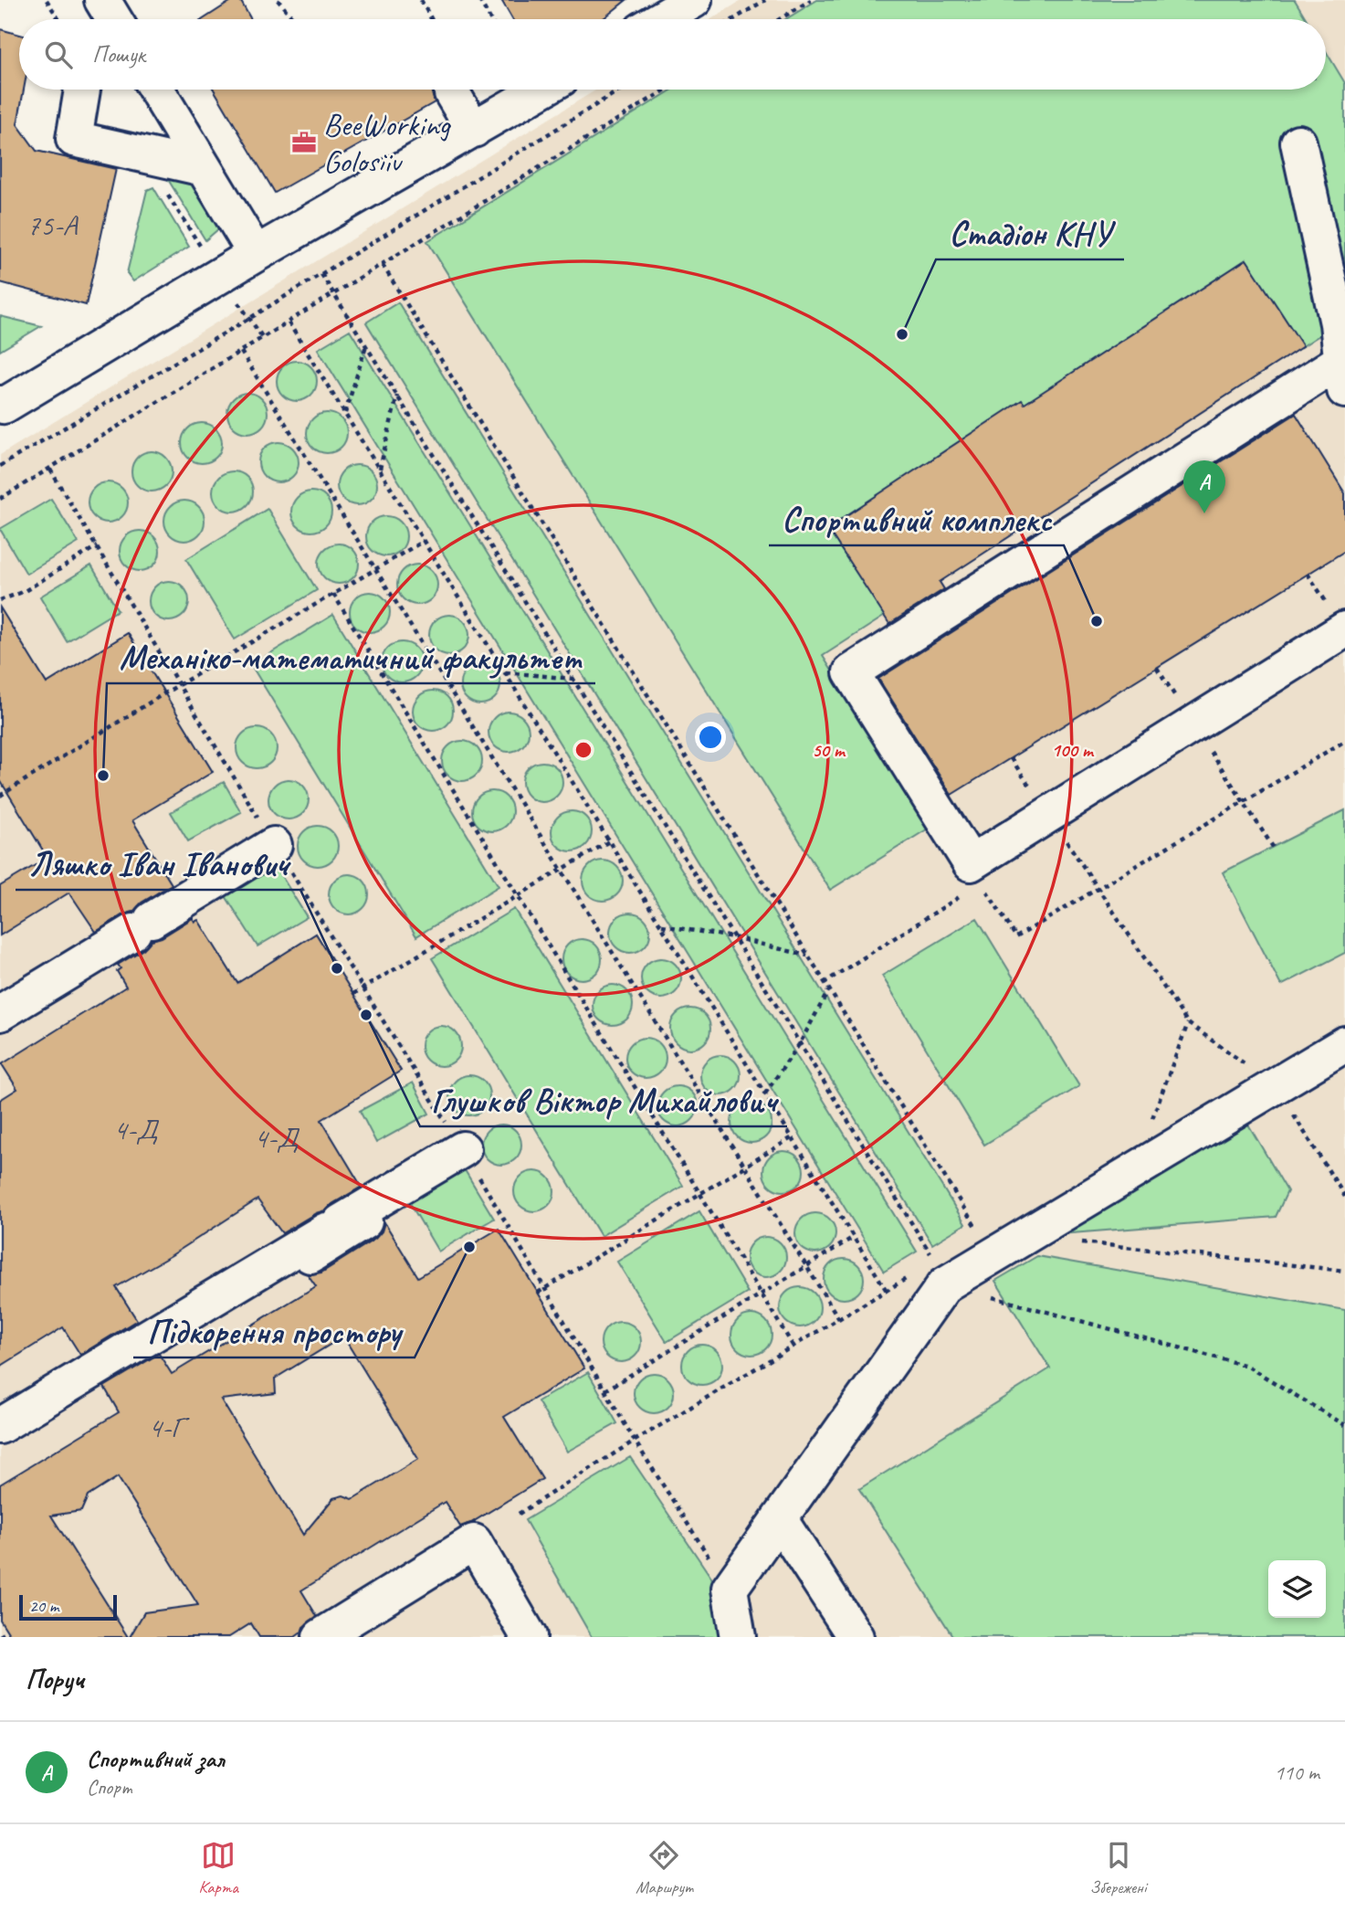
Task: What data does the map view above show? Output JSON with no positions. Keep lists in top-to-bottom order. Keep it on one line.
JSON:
{"places":{"office":["BeeWorking Golosiiv"],"other":["Стадіон КНУ","Спортивний комплекс","Механіко-математичний факультет","Ляшко Іван Іванович","Глушков Віктор Михайлович","Підкорення простору"]},"house_numbers":["75-А","4-Д","4-Д","4-Г"],"scale_bar":"20 m","page":{"search":"Пошук","pins":"A","scale":"20 m","heading":"Поруч","list":[{"mark":"A","name":"Спортивний зал","note":"Спорт","value":"110 m"}],"nav":["Карта","Маршрут","Збережені"]},"rings":["50 m","100 m"]}
